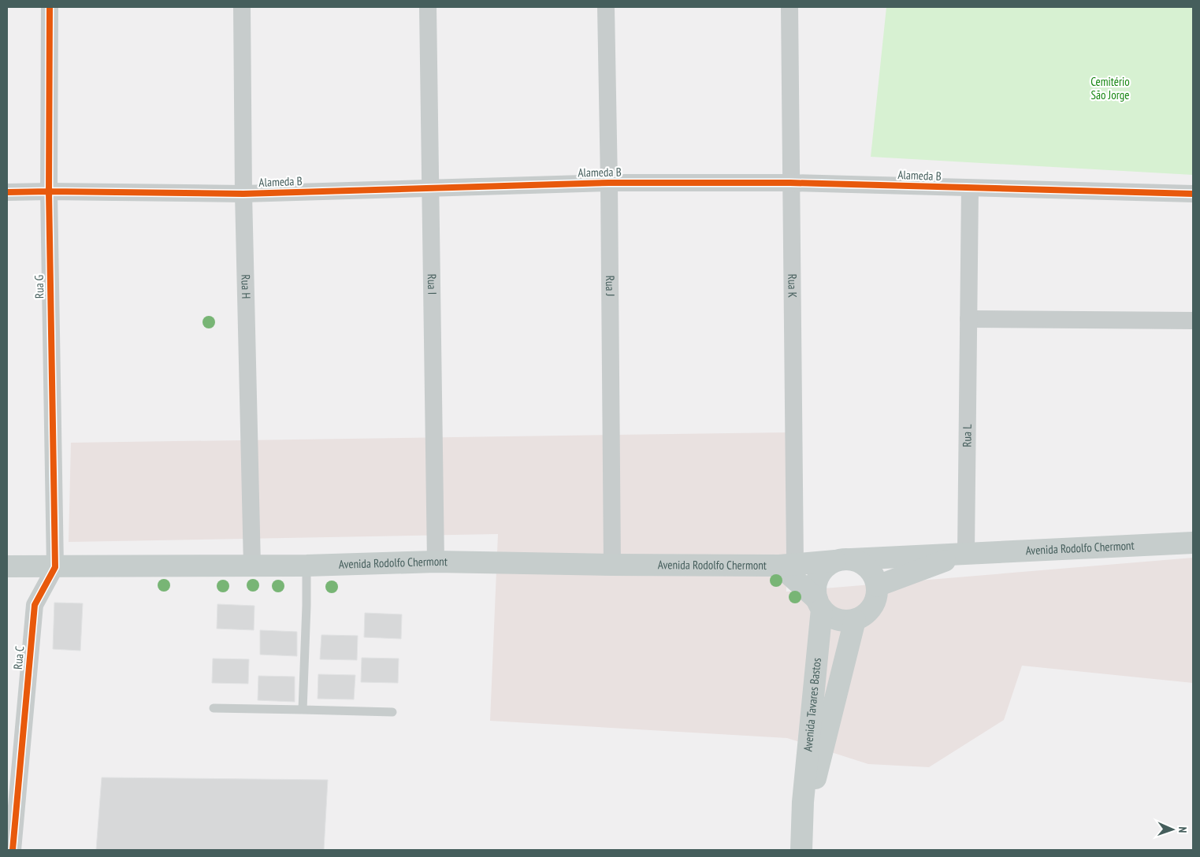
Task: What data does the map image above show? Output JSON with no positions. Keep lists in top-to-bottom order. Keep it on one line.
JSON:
{"streets":{"main road":["Avenida Rodolfo Chermont","Avenida Tavares Bastos"],"street":["Alameda B","Rua I","Rua H","Rua J","Rua K","Rua G","Rua L","Rua C"]},"crossings":[["Alameda B","Rua I"],["Alameda B","Rua H"],["Alameda B","Rua J"],["Alameda B","Rua K"],["Alameda B","Rua G"],["Alameda B","Rua L"],["Rua I","Avenida Rodolfo Chermont"],["Rua H","Avenida Rodolfo Chermont"],["Rua J","Avenida Rodolfo Chermont"],["Rua K","Avenida Rodolfo Chermont"],["Rua G","Avenida Rodolfo Chermont"],["Rua G","Rua C"],["Rua L","Avenida Rodolfo Chermont"],["Avenida Rodolfo Chermont","Rua C"],["Avenida Rodolfo Chermont","Avenida Tavares Bastos"]],"parks":["Cemitério São Jorge"],"north":"right"}
